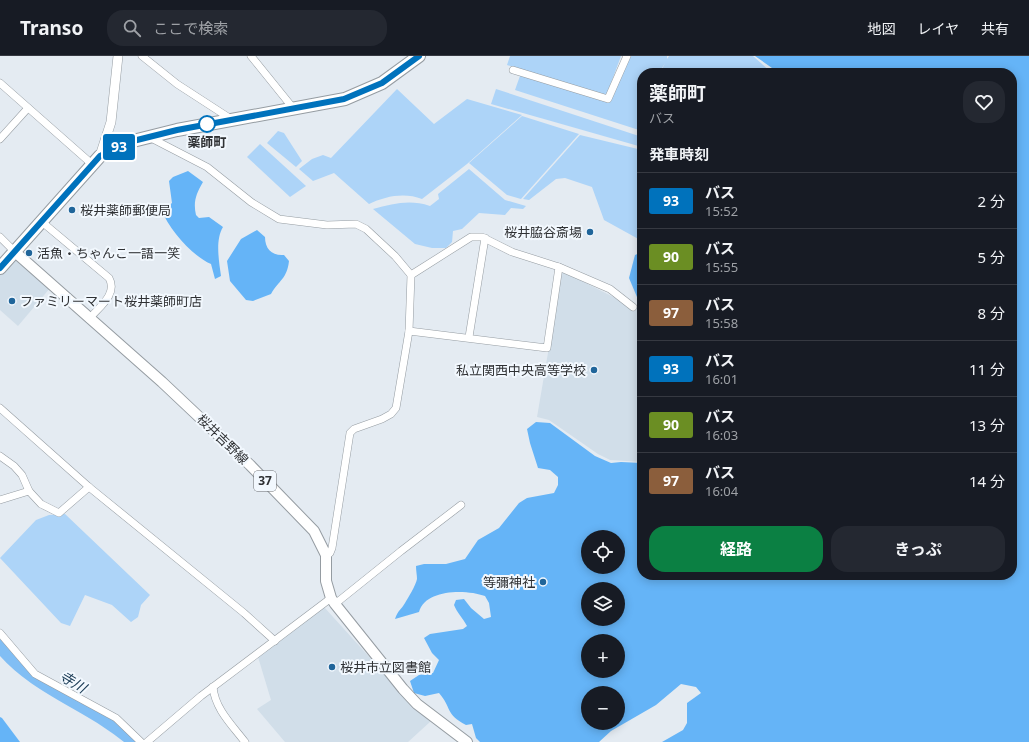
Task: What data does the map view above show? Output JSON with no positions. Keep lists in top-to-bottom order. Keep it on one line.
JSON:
{"streets":{"main road":["桜井吉野線","37"]},"water":["寺川"],"places":["薬師町","桜井薬師郵便局","桜井脇谷斎場","活魚・ちゃんこ一語一笑","ファミリーマート桜井薬師町店","私立関西中央高等学校","等彌神社","桜井市立図書館"],"lines":["bus line 93"],"page":{"header":"Transo","search":"ここで検索","nav":["地図","レイヤ","共有"],"on_map":"93","heading":[["薬師町","バス"],"発車時刻"],"list":[{"mark":"93","name":"バス","note":"15:52","value":"2 分"},{"mark":"90","name":"バス","note":"15:55","value":"5 分"},{"mark":"97","name":"バス","note":"15:58","value":"8 分"},{"mark":"93","name":"バス","note":"16:01","value":"11 分"},{"mark":"90","name":"バス","note":"16:03","value":"13 分"},{"mark":"97","name":"バス","note":"16:04","value":"14 分"}],"buttons":["経路","きっぷ"],"map_buttons":["+","−"]}}
